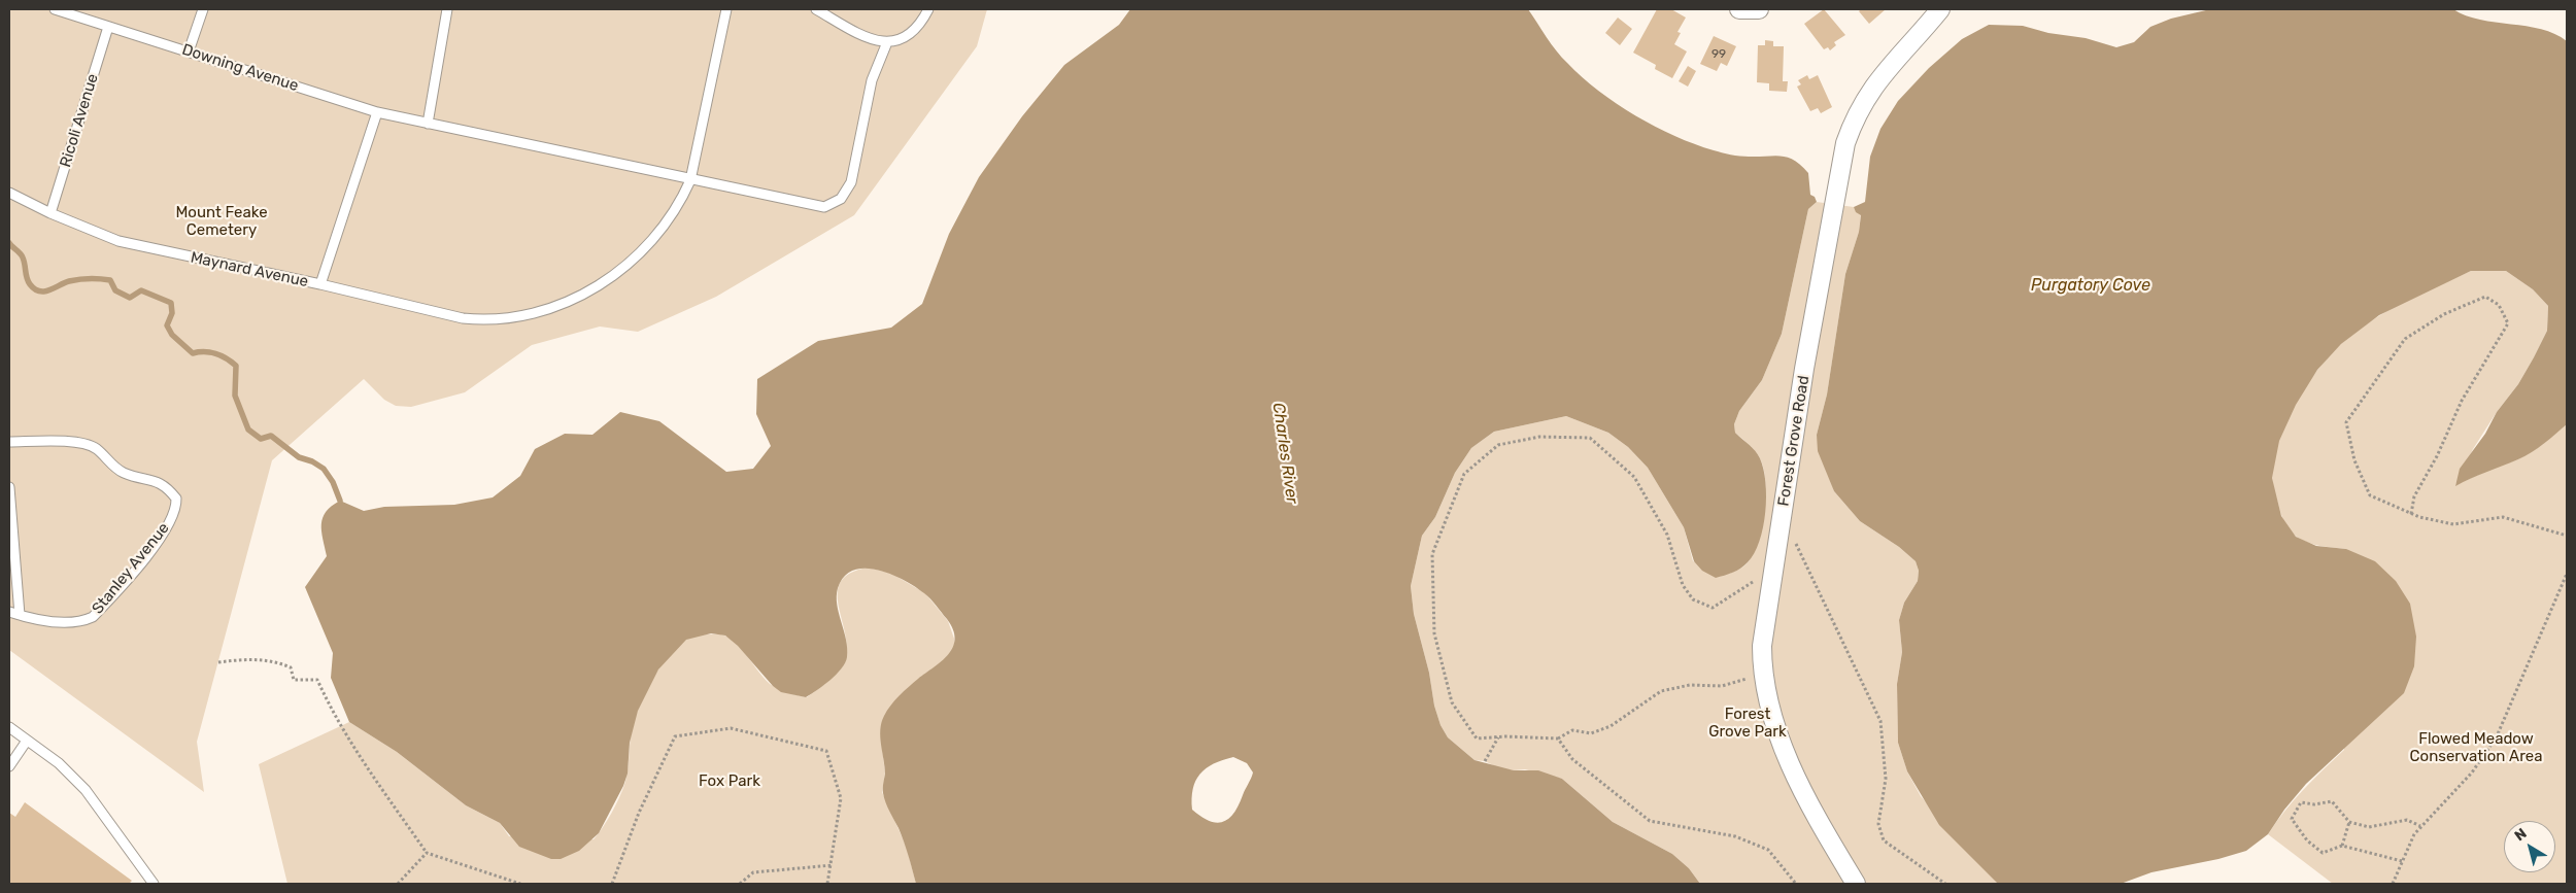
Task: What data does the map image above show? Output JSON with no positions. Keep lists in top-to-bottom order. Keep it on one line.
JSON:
{"streets":{"street":["Forest Grove Road"],"lane":["Downing Avenue","Ricoli Avenue","Maynard Avenue","Stanley Avenue"]},"crossings":[["Downing Avenue","Ricoli Avenue"],["Downing Avenue","Maynard Avenue"],["Ricoli Avenue","Maynard Avenue"]],"water":["Purgatory Cove","Charles River"],"parks":["Mount Feake Cemetery","Forest Grove Park","Flowed Meadow Conservation Area","Fox Park"],"house_numbers":["99"],"north":"top left"}
